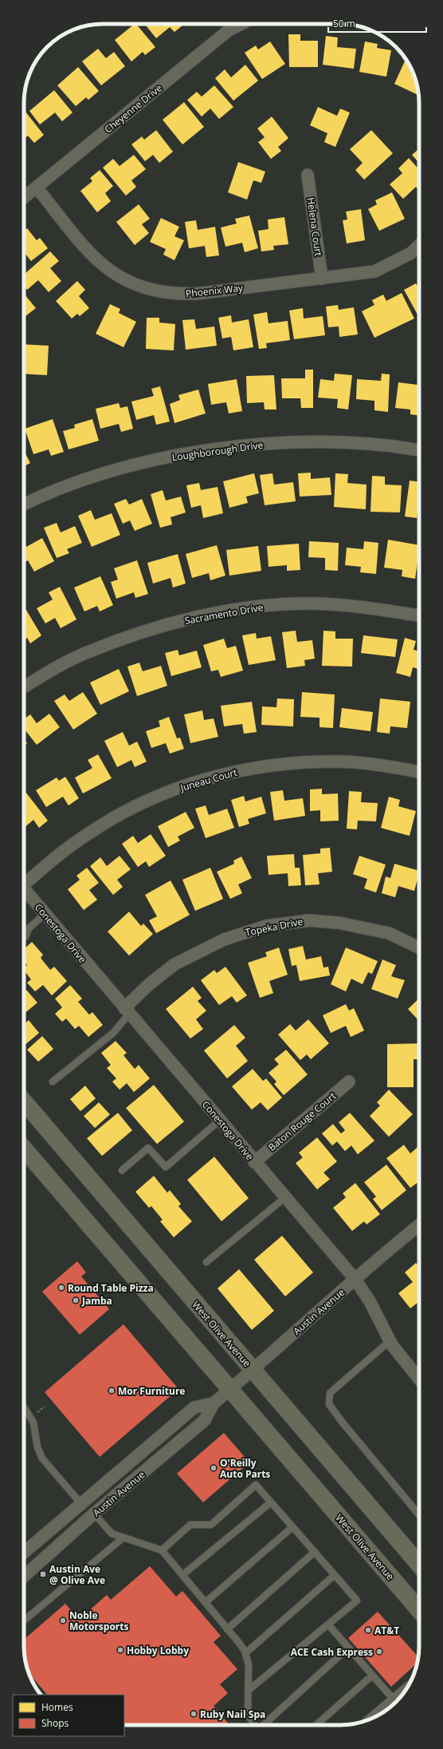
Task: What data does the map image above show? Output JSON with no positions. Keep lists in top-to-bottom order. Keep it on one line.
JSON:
{"streets":{"main road":["West Olive Avenue"],"street":["Cheyenne Drive","Helena Court","Phoenix Way","Loughborough Drive","Sacramento Drive","Juneau Court","Topeka Drive","Conestoga Drive","Baton Rouge Court","Austin Avenue"]},"crossings":[["Cheyenne Drive","Phoenix Way"],["Helena Court","Phoenix Way"],["Topeka Drive","Conestoga Drive"],["Conestoga Drive","Baton Rouge Court"],["Conestoga Drive","Austin Avenue"],["Austin Avenue","West Olive Avenue"]],"places":{"other":["Round Table Pizza","Jamba","Mor Furniture","O'Reilly Auto Parts","Noble Motorsports","AT&T","Hobby Lobby","ACE Cash Express","Ruby Nail Spa"],"transit":["Austin Ave @ Olive Ave"]},"legend":["Homes","Shops"],"scale_bar":"50 m"}
